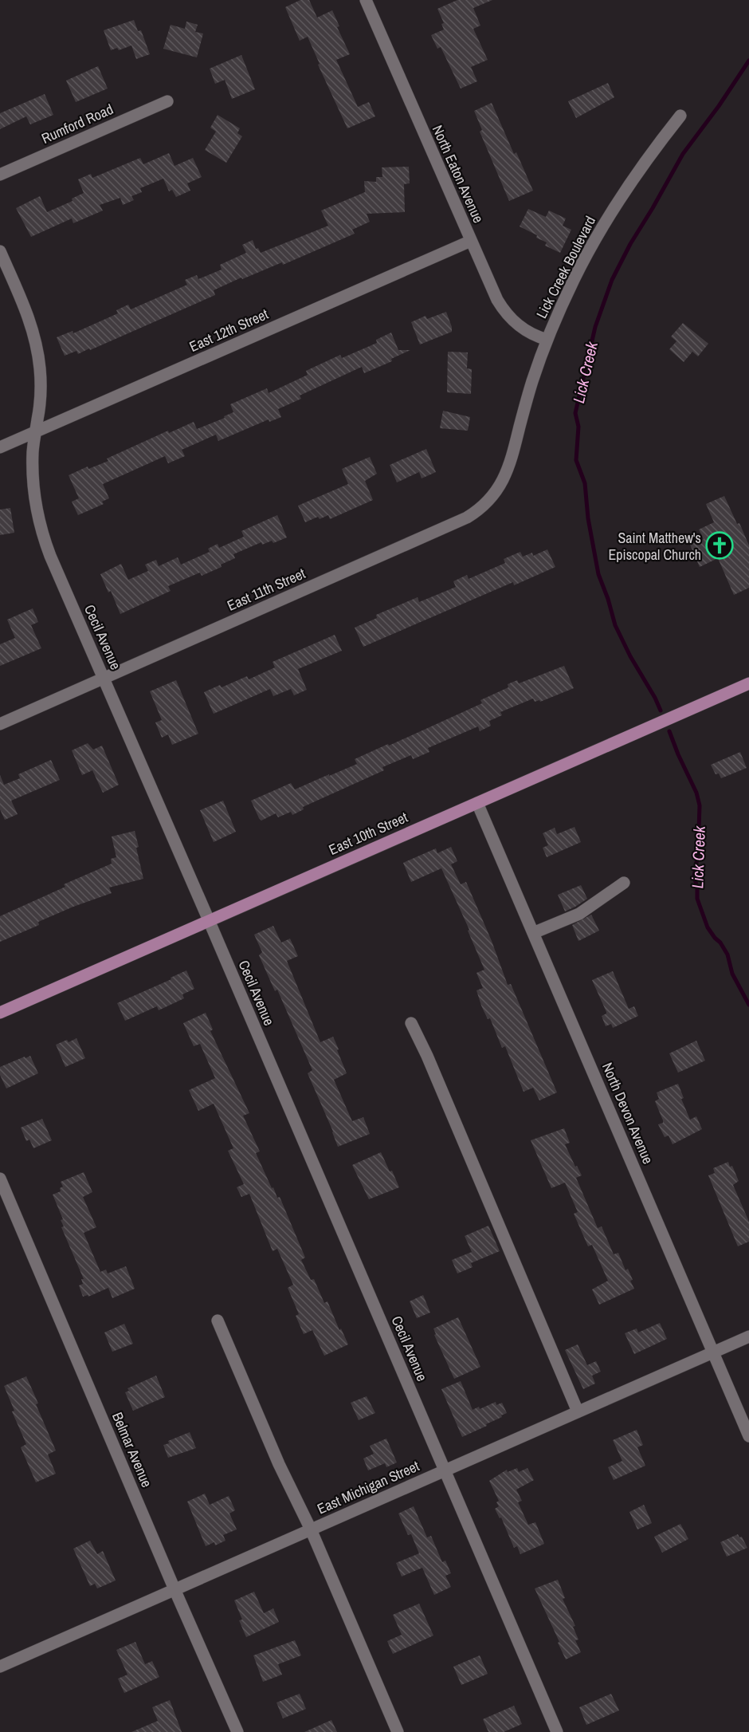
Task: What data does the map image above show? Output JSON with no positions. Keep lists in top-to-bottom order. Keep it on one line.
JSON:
{"streets":{"main road":["East 10th Street"],"street":["Rumford Road","North Eaton Avenue","Lick Creek Boulevard","East 12th Street","East 11th Street","Cecil Avenue","North Devon Avenue","Belmar Avenue","East Michigan Street"]},"crossings":[["North Eaton Avenue","Lick Creek Boulevard"],["North Eaton Avenue","East 12th Street"],["Lick Creek Boulevard","East 11th Street"],["East 12th Street","Cecil Avenue"],["East 11th Street","Cecil Avenue"],["Cecil Avenue","East 10th Street"],["Cecil Avenue","East Michigan Street"],["East 10th Street","North Devon Avenue"],["North Devon Avenue","East Michigan Street"],["Belmar Avenue","East Michigan Street"]],"water":["Lick Creek"],"places":{"church":["Saint Matthew's Episcopal Church"]}}
